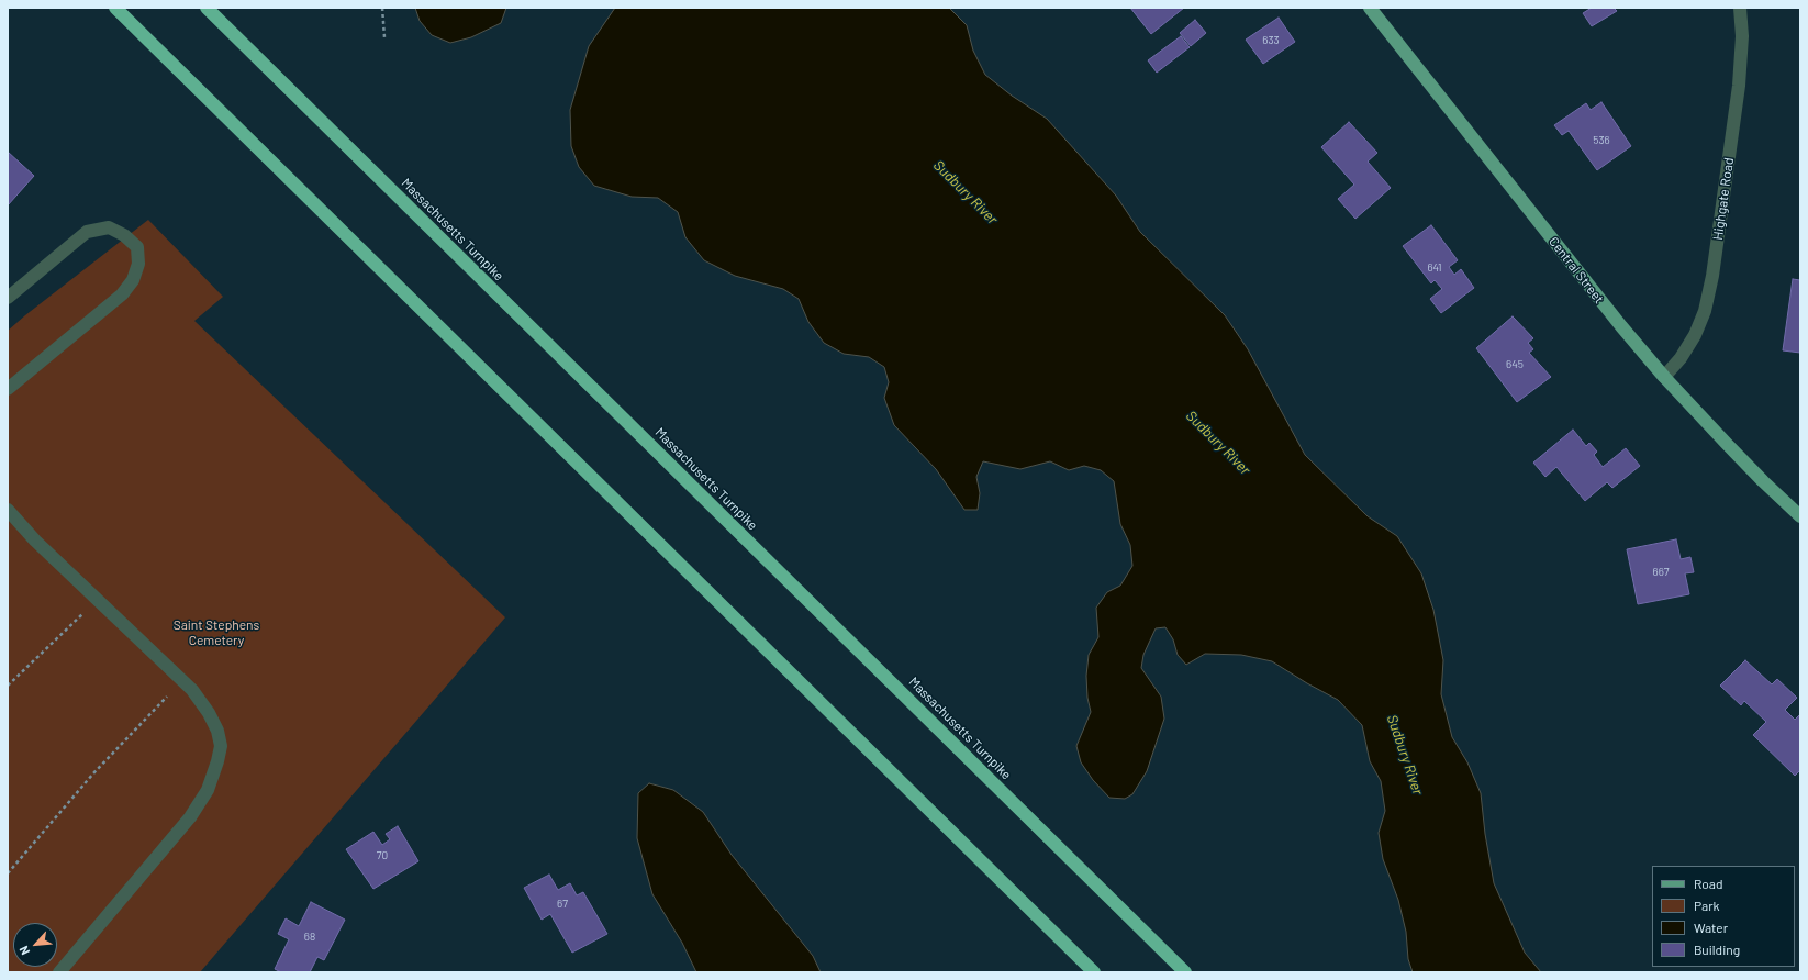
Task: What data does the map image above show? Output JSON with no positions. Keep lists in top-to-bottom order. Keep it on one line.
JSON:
{"streets":{"highway":["Massachusetts Turnpike"],"main road":["Central Street"],"street":["Highgate Road"]},"crossings":[["Highgate Road","Central Street"]],"water":["Sudbury River"],"parks":["Saint Stephens Cemetery"],"house_numbers":["633","536","641","645","667","70","67","68"],"legend":["Road","Park","Water","Building"],"north":"bottom left"}
